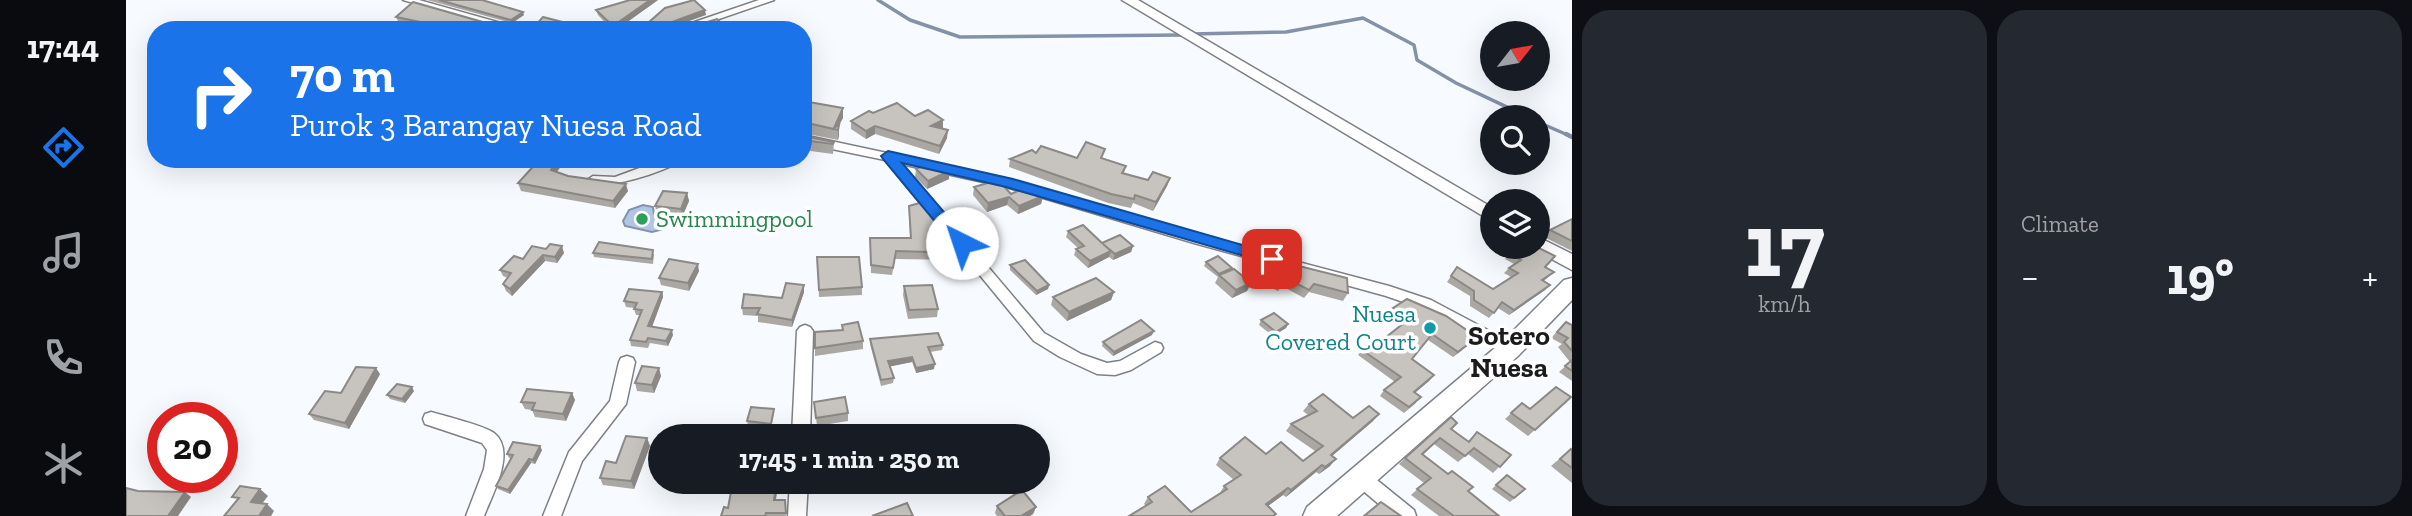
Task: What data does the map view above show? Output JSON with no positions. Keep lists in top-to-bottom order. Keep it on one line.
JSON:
{"districts":["Sotero Nuesa"],"places":["Swimmingpool","Nuesa Covered Court"],"north":"top right","page":{"tabs":"17:44","tile":[["17","km/h"],"Climate"],"turn":["70 m","Purok 3 Barangay Nuesa Road"],"heat":["−","19°","+"],"limit":"20","trip":"17:45 · 1 min · 250 m"}}
